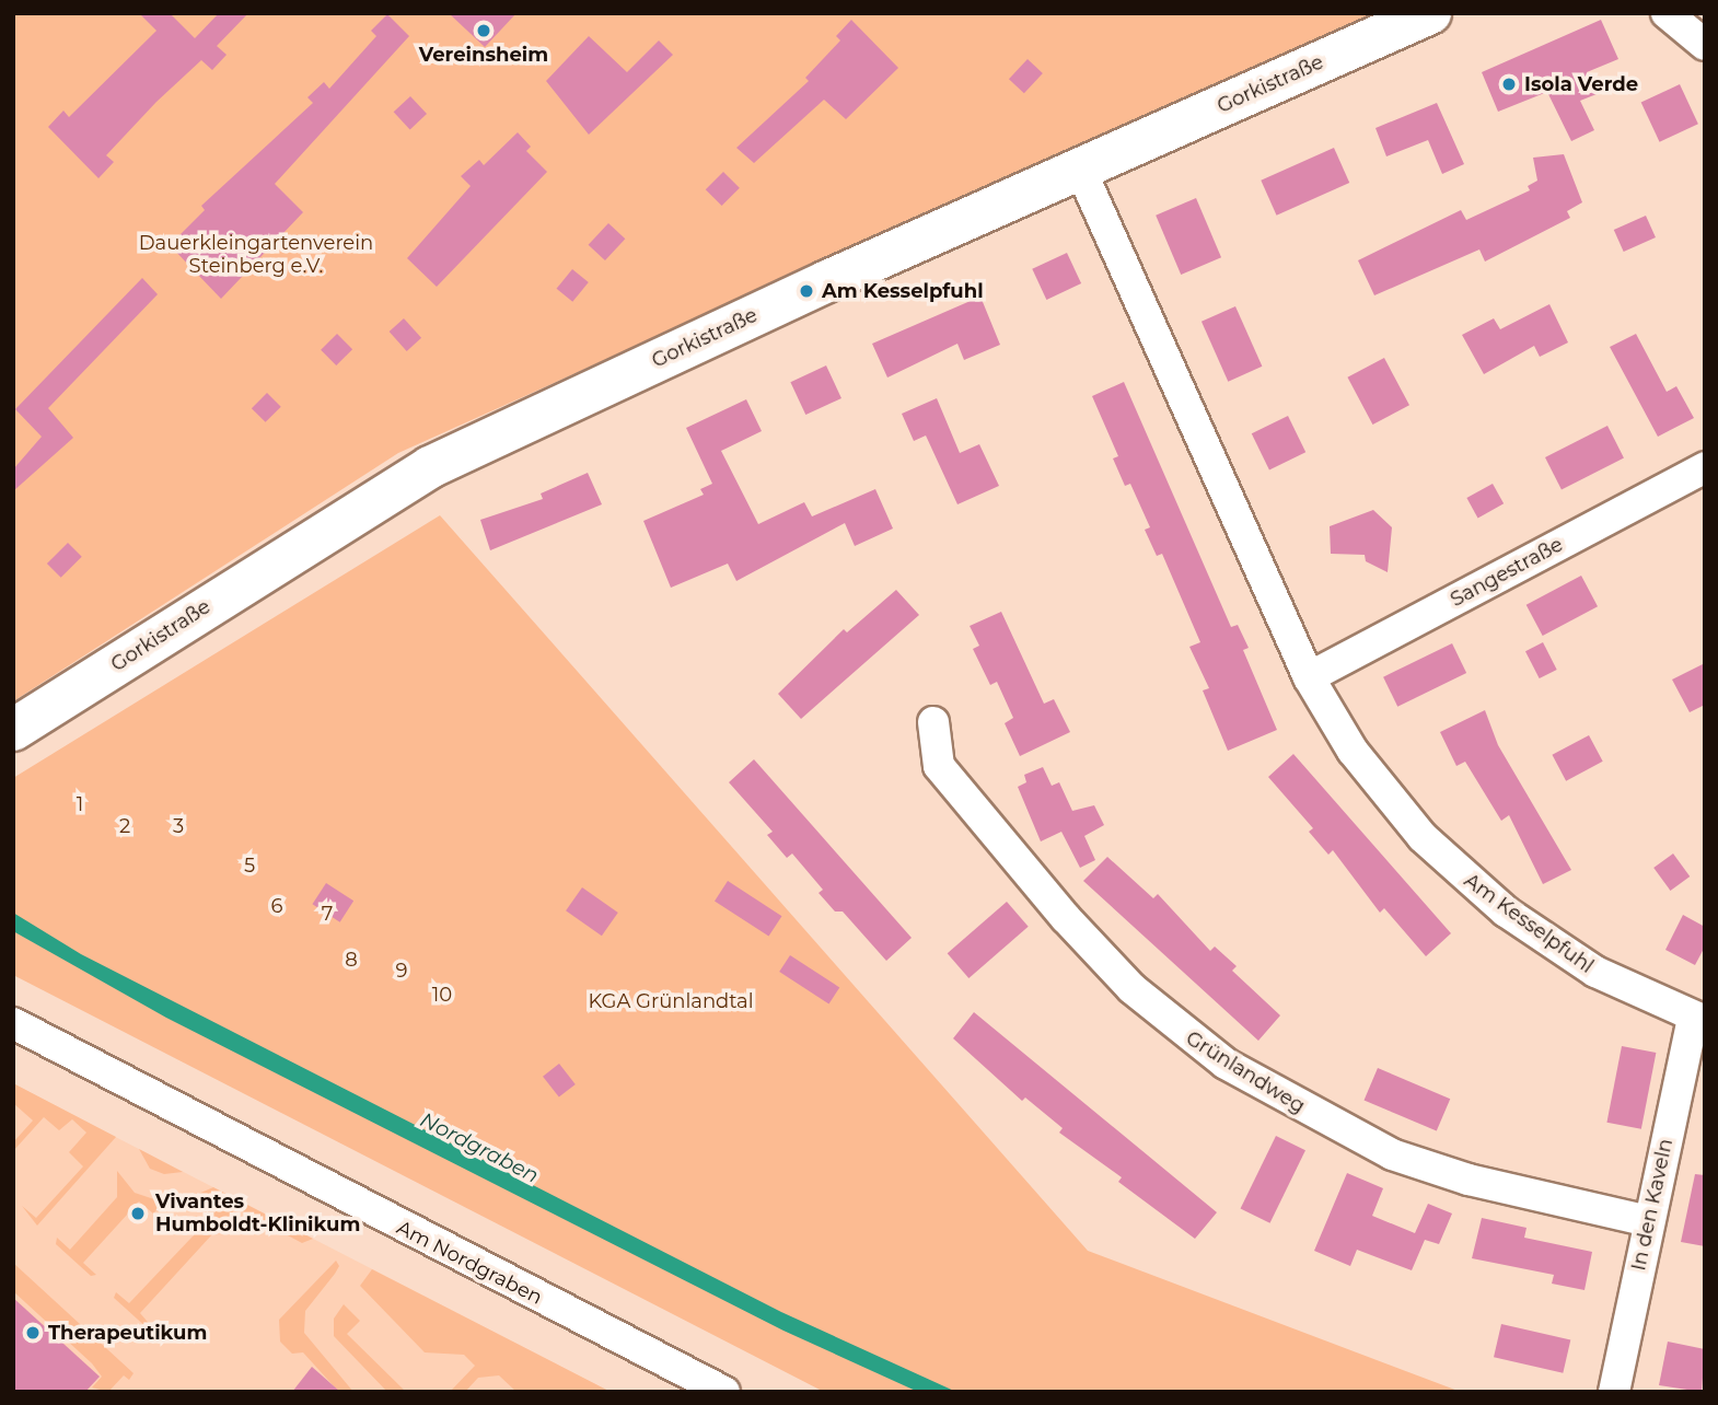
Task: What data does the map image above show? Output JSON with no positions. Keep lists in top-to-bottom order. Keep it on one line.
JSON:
{"streets":{"main road":["Gorkistraße"],"street":["Sangestraße","Am Kesselpfuhl","Grünlandweg","In den Kaveln","Am Nordgraben"]},"crossings":[["Gorkistraße","Am Kesselpfuhl"],["Sangestraße","Am Kesselpfuhl"],["Am Kesselpfuhl","In den Kaveln"],["Grünlandweg","In den Kaveln"]],"water":["Nordgraben"],"parks":["Dauerkleingartenverein Steinberg e.V.","1","2","3","5","6","7","8","9","10","KGA Grünlandtal"],"places":["Vereinsheim","Isola Verde","Am Kesselpfuhl","Vivantes Humboldt-Klinikum","Therapeutikum"]}
